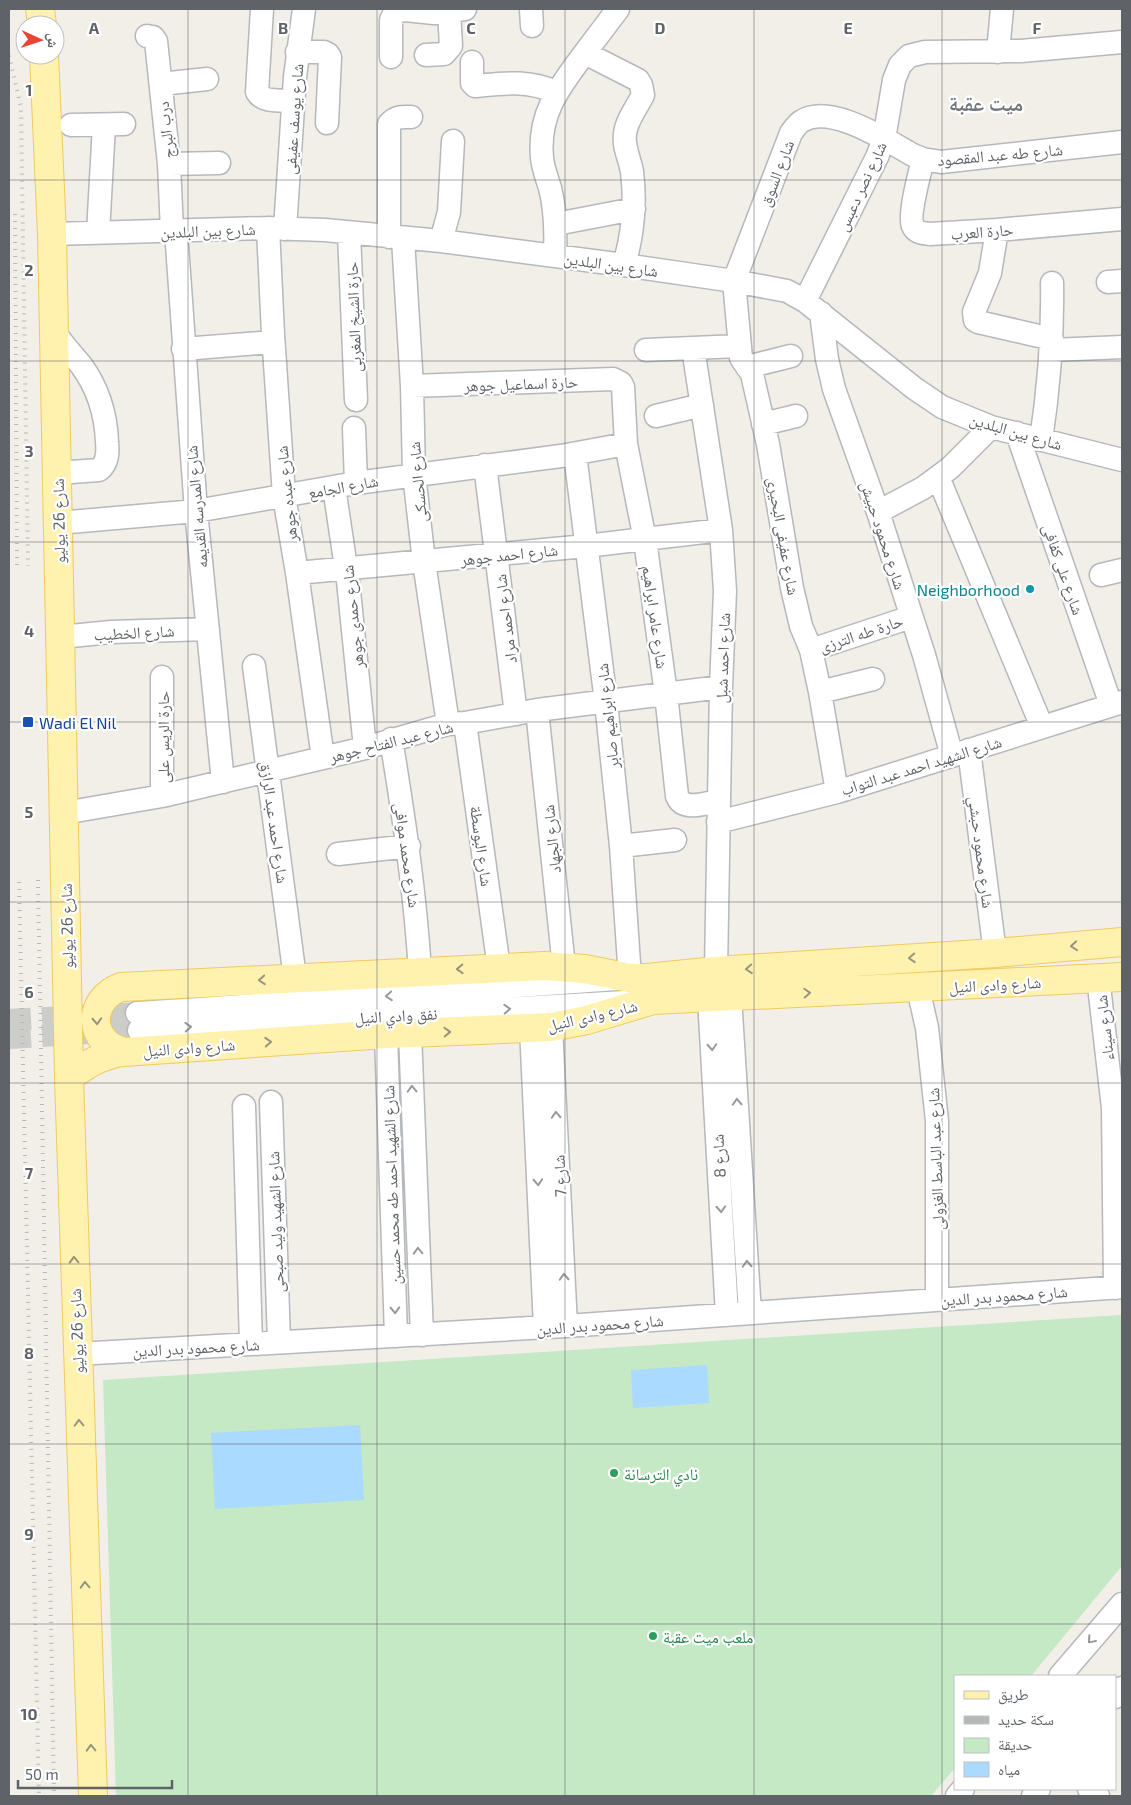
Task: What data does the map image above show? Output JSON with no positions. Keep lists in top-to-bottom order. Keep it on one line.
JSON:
{"streets":{"main road":["شارع 26 يوليو","شارع وادى النيل"],"street":["شارع يوسف عفيفى","درب البرج","شارع طه عبد المقصود","شارع السوق","شارع نصر دعبس","شارع بين البلدين","حارة العرب","حارة الشيخ المغربى","حارة اسماعيل جوهر","شارع الحسكى","شارع الجامع","شارع عبده جوهر","شارع المدرسه القديمه","شارع محمود حبيش","شارع عفيفى البحيرى","شارع احمد جوهر","شارع على كفافى","شارع حمدى جوهر","شارع عامر ابراهيم","شارع احمد مراد","شارع الخطيب","حارة طه الترزى","شارع احمد شبل","شارع ابراهيم صابر","حارة الريس على","شارع عبد الفتاح جوهر","شارع الشهيد احمد عبد التواب","شارع احمد عبد الرازق","شارع الجهاد","شارع البوسطة","شارع محمود حبشي","شارع محمد موافى","نفق وادي النيل","شارع سيناء","شارع 8","شارع عبد الباسط الغزولى","شارع 7","شارع الشهيد احمد طه محمد حسين","شارع الشهيد وليد صبحى","شارع محمود بدر الدين"]},"crossings":[["شارع يوسف عفيفى","شارع بين البلدين"],["شارع يوسف عفيفى","شارع عبده جوهر"],["درب البرج","شارع بين البلدين"],["درب البرج","شارع المدرسه القديمه"],["شارع طه عبد المقصود","شارع السوق"],["شارع طه عبد المقصود","شارع نصر دعبس"],["شارع طه عبد المقصود","حارة العرب"],["شارع السوق","شارع نصر دعبس"],["شارع السوق","شارع بين البلدين"],["شارع السوق","شارع عفيفى البحيرى"],["شارع نصر دعبس","شارع بين البلدين"],["شارع نصر دعبس","شارع محمود حبيش"],["شارع بين البلدين","حارة الشيخ المغربى"],["شارع بين البلدين","شارع الحسكى"],["شارع بين البلدين","شارع عبده جوهر"],["شارع بين البلدين","شارع المدرسه القديمه"],["شارع بين البلدين","شارع 26 يوليو"],["شارع بين البلدين","شارع محمود حبيش"],["شارع بين البلدين","شارع عفيفى البحيرى"],["شارع بين البلدين","شارع على كفافى"],["حارة اسماعيل جوهر","شارع الحسكى"],["حارة اسماعيل جوهر","شارع عامر ابراهيم"],["شارع الحسكى","شارع الجامع"],["شارع الحسكى","شارع احمد جوهر"],["شارع الحسكى","شارع عبد الفتاح جوهر"],["شارع الحسكى","شارع البوسطة"],["شارع الجامع","شارع عبده جوهر"],["شارع الجامع","شارع المدرسه القديمه"],["شارع الجامع","شارع 26 يوليو"],["شارع الجامع","شارع حمدى جوهر"],["شارع الجامع","شارع عامر ابراهيم"],["شارع الجامع","شارع احمد مراد"],["شارع الجامع","شارع ابراهيم صابر"],["شارع عبده جوهر","شارع احمد جوهر"],["شارع عبده جوهر","شارع عبد الفتاح جوهر"],["شارع المدرسه القديمه","شارع الخطيب"],["شارع المدرسه القديمه","شارع عبد الفتاح جوهر"],["شارع 26 يوليو","شارع الخطيب"],["شارع 26 يوليو","شارع عبد الفتاح جوهر"],["شارع 26 يوليو","شارع وادى النيل"],["شارع 26 يوليو","شارع محمود بدر الدين"],["شارع محمود حبيش","حارة طه الترزى"],["شارع محمود حبيش","شارع الشهيد احمد عبد التواب"],["شارع محمود حبيش","شارع محمود حبشي"],["شارع عفيفى البحيرى","حارة طه الترزى"],["شارع عفيفى البحيرى","شارع الشهيد احمد عبد التواب"],["شارع احمد جوهر","شارع حمدى جوهر"],["شارع احمد جوهر","شارع عامر ابراهيم"],["شارع احمد جوهر","شارع احمد مراد"],["شارع احمد جوهر","شارع احمد شبل"],["شارع احمد جوهر","شارع ابراهيم صابر"],["شارع على كفافى","شارع الشهيد احمد عبد التواب"],["شارع حمدى جوهر","شارع عبد الفتاح جوهر"],["شارع عامر ابراهيم","شارع احمد شبل"],["شارع عامر ابراهيم","شارع عبد الفتاح جوهر"],["شارع عامر ابراهيم","شارع الشهيد احمد عبد التواب"],["شارع احمد مراد","شارع عبد الفتاح جوهر"],["شارع احمد مراد","شارع الجهاد"],["شارع احمد شبل","شارع عبد الفتاح جوهر"],["شارع احمد شبل","شارع الشهيد احمد عبد التواب"],["شارع احمد شبل","شارع وادى النيل"],["شارع ابراهيم صابر","شارع عبد الفتاح جوهر"],["شارع ابراهيم صابر","شارع وادى النيل"],["شارع ابراهيم صابر","نفق وادي النيل"],["حارة الريس على","شارع عبد الفتاح جوهر"],["شارع عبد الفتاح جوهر","شارع احمد عبد الرازق"],["شارع عبد الفتاح جوهر","شارع الجهاد"],["شارع عبد الفتاح جوهر","شارع البوسطة"],["شارع عبد الفتاح جوهر","شارع محمد موافى"],["شارع الشهيد احمد عبد التواب","شارع محمود حبشي"],["شارع احمد عبد الرازق","شارع وادى النيل"],["شارع الجهاد","شارع وادى النيل"],["شارع البوسطة","شارع وادى النيل"],["شارع محمود حبشي","شارع وادى النيل"],["شارع محمد موافى","شارع وادى النيل"],["شارع وادى النيل","نفق وادي النيل"],["شارع وادى النيل","شارع سيناء"],["شارع وادى النيل","شارع 8"],["شارع وادى النيل","شارع عبد الباسط الغزولى"],["شارع وادى النيل","شارع 7"],["شارع وادى النيل","شارع الشهيد احمد طه محمد حسين"],["شارع سيناء","شارع محمود بدر الدين"],["شارع 8","شارع محمود بدر الدين"],["شارع عبد الباسط الغزولى","شارع محمود بدر الدين"],["شارع 7","شارع محمود بدر الدين"],["شارع الشهيد احمد طه محمد حسين","شارع محمود بدر الدين"],["شارع الشهيد وليد صبحى","شارع محمود بدر الدين"]],"one_way":["شارع 26 يوليو"],"districts":["ميت عقبة"],"places":{"other":["Neighborhood","نادي الترسانة","ملعب ميت عقبة"],"transit":["Wadi El Nil"]},"legend":["طريق","سكة حديد","حديقة","مياه"],"scale_bar":"50 m","north":"right","grid":{"columns":["A","B","C","D","E","F"],"rows":["1","2","3","4","5","6","7","8","9","10"]}}
